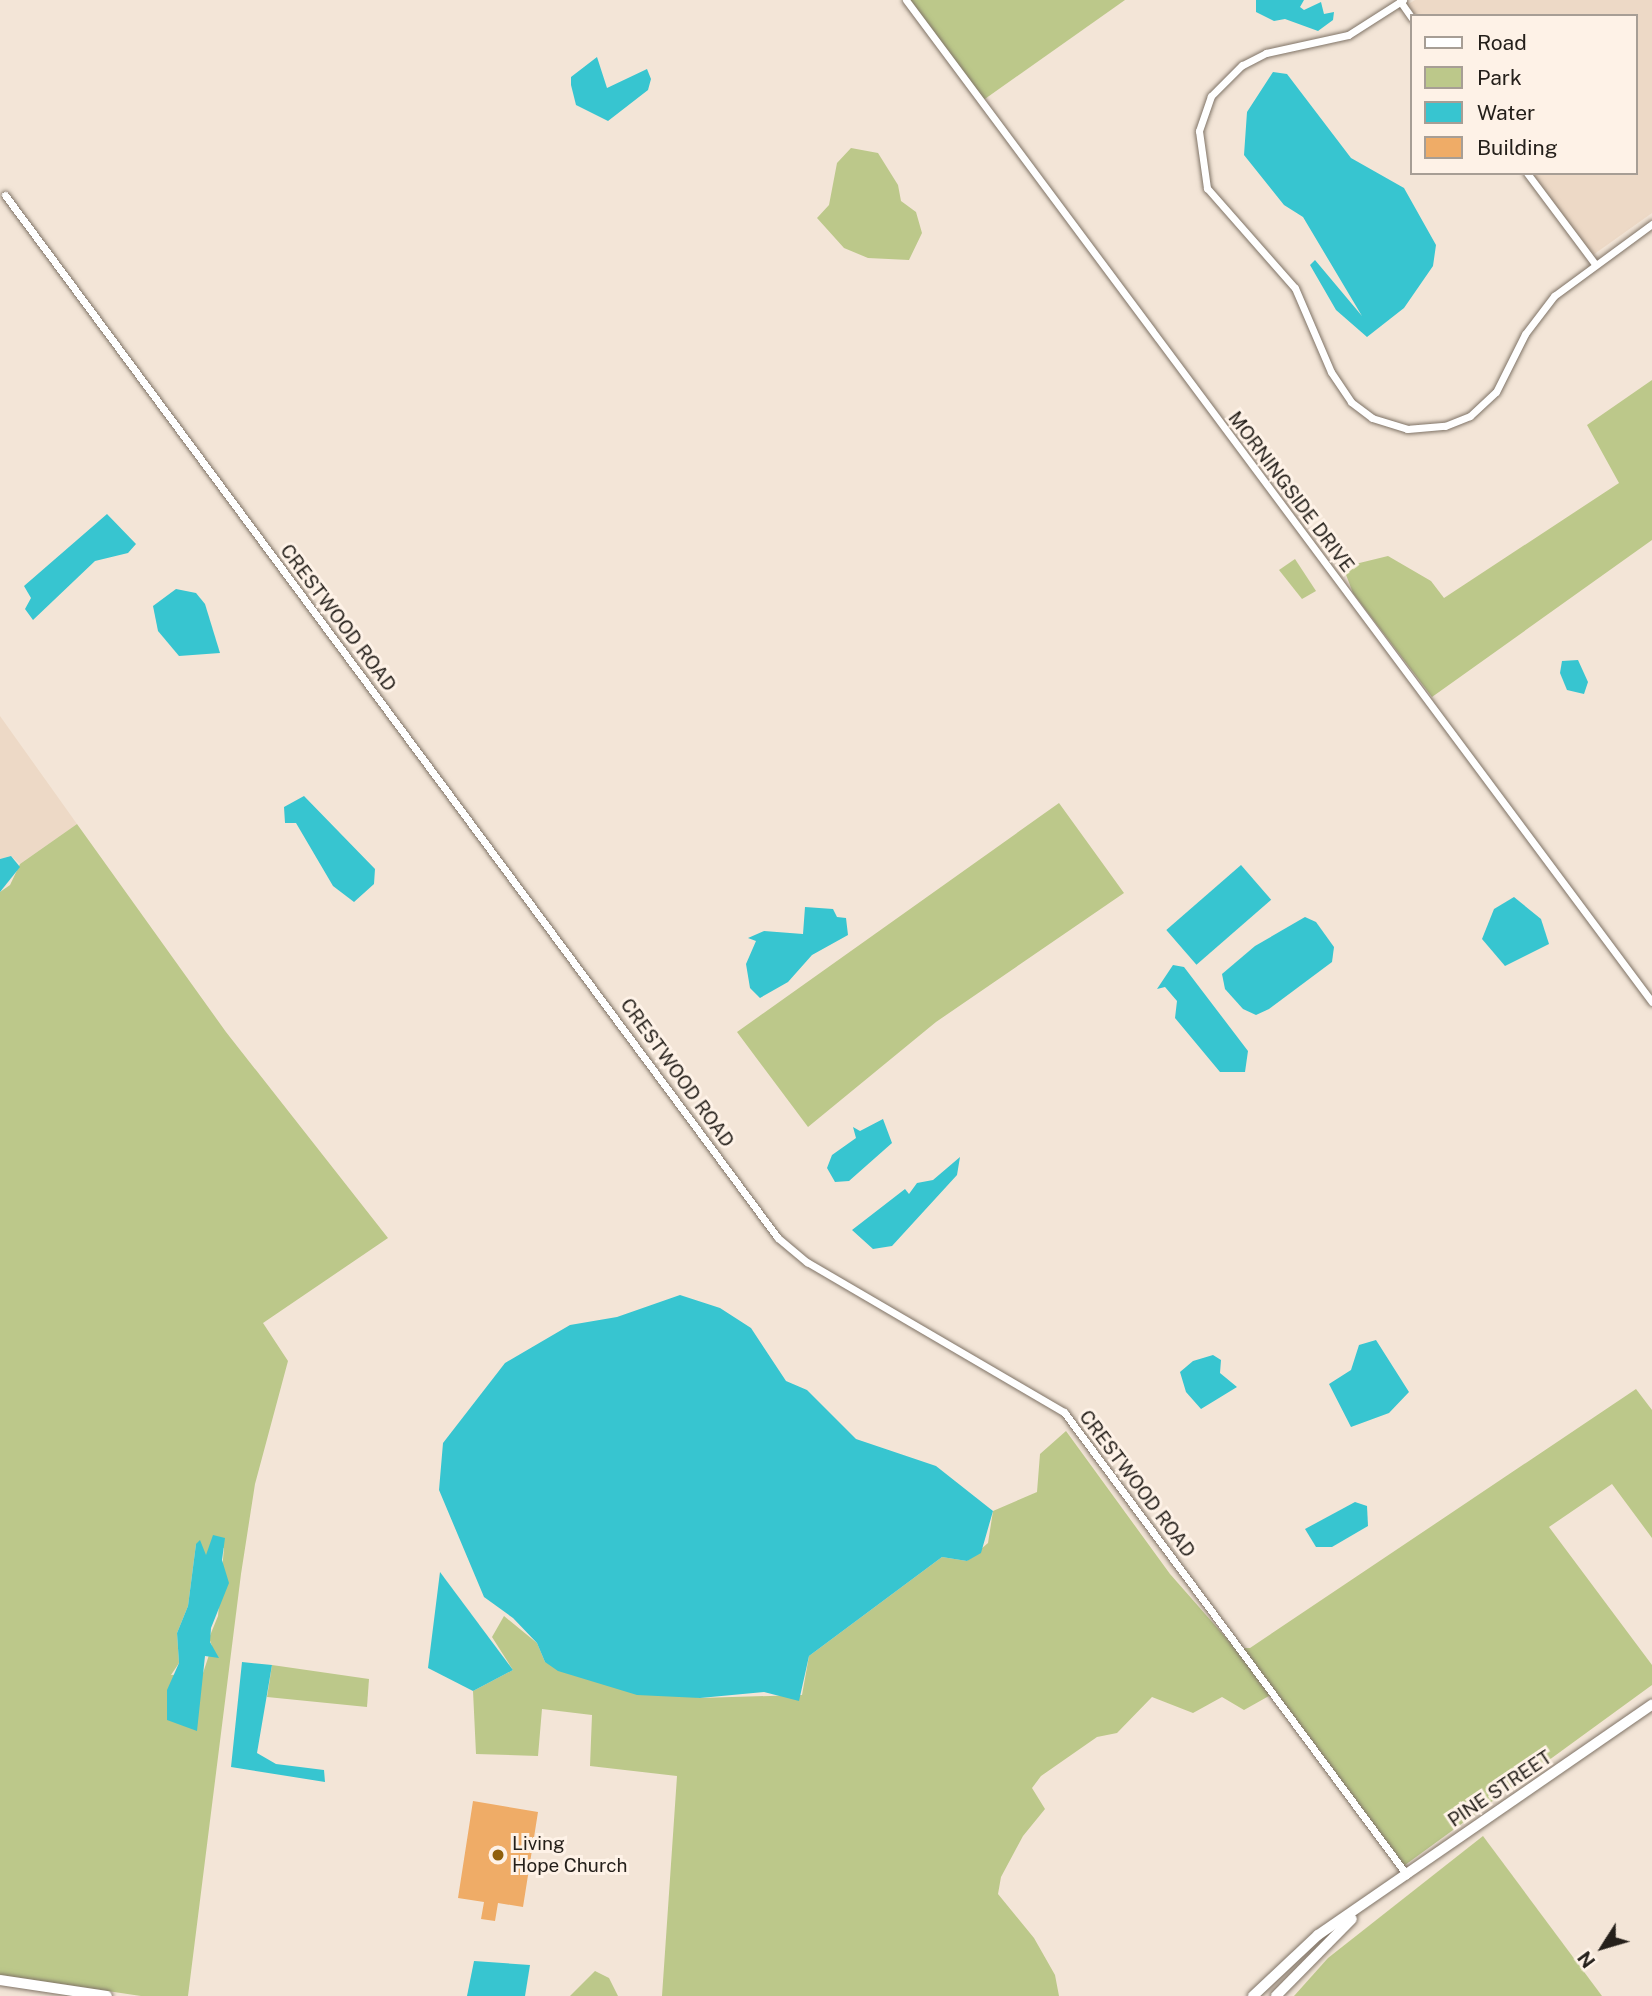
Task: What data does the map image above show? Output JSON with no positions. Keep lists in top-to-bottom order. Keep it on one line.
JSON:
{"streets":{"main road":["PINE STREET"],"street":["MORNINGSIDE DRIVE","CRESTWOOD ROAD"]},"crossings":[["CRESTWOOD ROAD","PINE STREET"]],"places":["Living Hope Church"],"legend":["Road","Park","Water","Building"],"north":"bottom left"}
